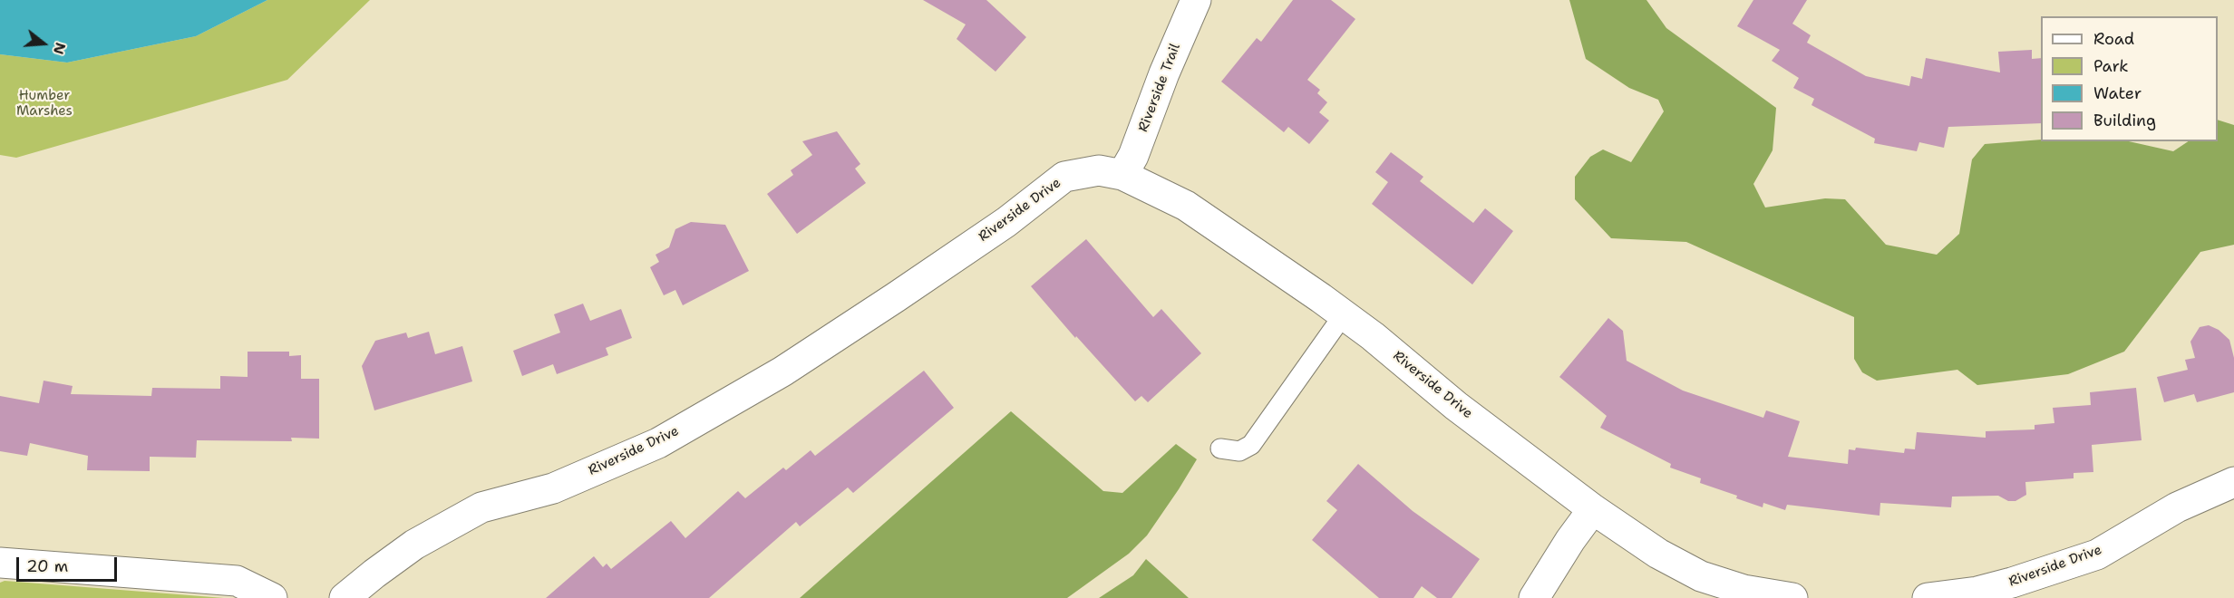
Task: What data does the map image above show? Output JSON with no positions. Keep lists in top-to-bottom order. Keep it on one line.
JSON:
{"streets":{"street":["Riverside Trail","Riverside Drive"]},"crossings":[["Riverside Trail","Riverside Drive"]],"parks":["Humber Marshes"],"legend":["Road","Park","Water","Building"],"scale_bar":"20 m","north":"right"}
